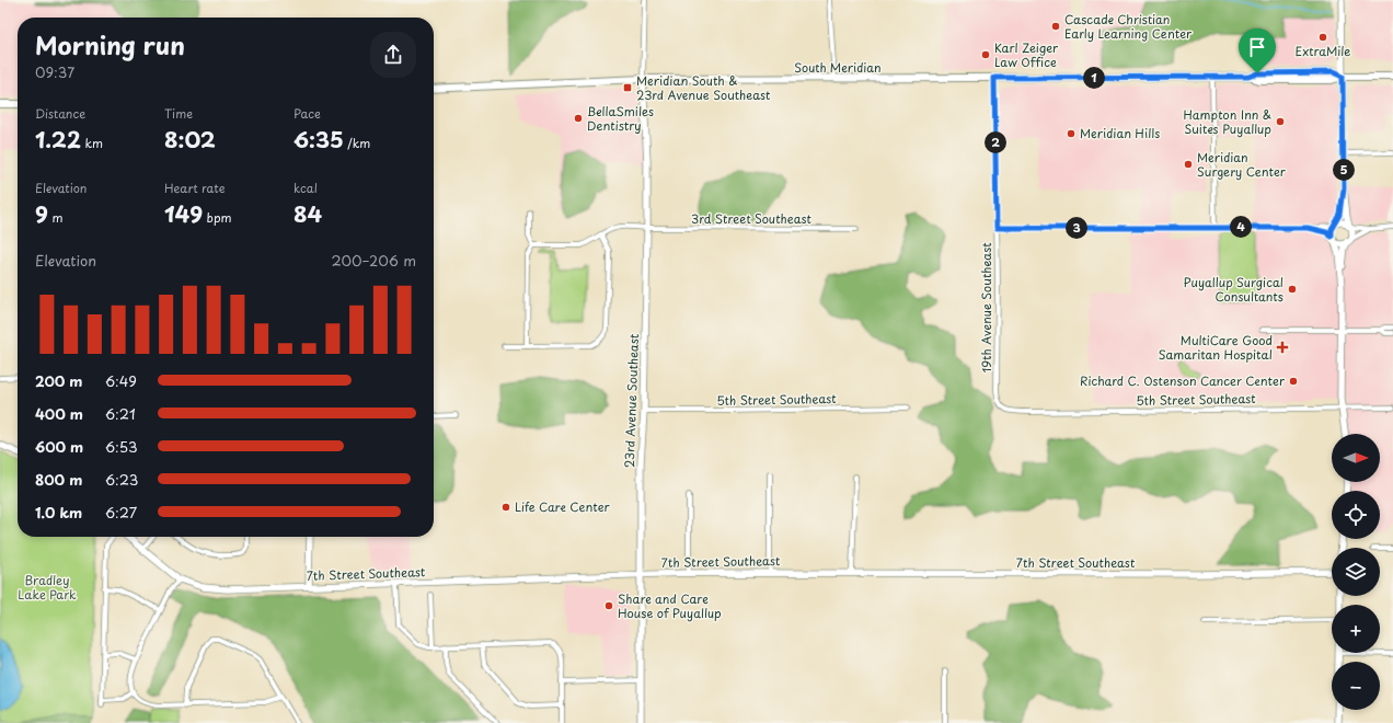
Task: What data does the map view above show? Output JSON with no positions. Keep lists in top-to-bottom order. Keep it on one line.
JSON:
{"streets":{"main road":["South Meridian"],"street":["3rd Street Southeast","19th Avenue Southeast","5th Street Southeast","23rd Avenue Southeast","7th Street Southeast"]},"crossings":[["South Meridian","19th Avenue Southeast"],["South Meridian","23rd Avenue Southeast"],["3rd Street Southeast","23rd Avenue Southeast"],["19th Avenue Southeast","5th Street Southeast"],["5th Street Southeast","23rd Avenue Southeast"],["23rd Avenue Southeast","7th Street Southeast"]],"parks":["Bradley Lake Park"],"places":{"other":["Cascade Christian Early Learning Center","ExtraMile","Karl Zeiger Law Office","BellaSmiles Dentistry","Hampton Inn & Suites Puyallup","Meridian Hills","Meridian Surgery Center","Puyallup Surgical Consultants","Richard C. Ostenson Cancer Center","Life Care Center","Share and Care House of Puyallup"],"transit":["Meridian South & 23rd Avenue Southeast"],"health":["MultiCare Good Samaritan Hospital"]},"north":"right","page":{"heading":["Morning run","09:37"],"pins":["1","2","5","4","3"],"stats":[["Distance","1.22 km"],["Time","8:02"],["Pace","6:35 /km"],["Elevation","9 m"],["Heart rate","149 bpm"],["kcal","84"]],"chart":["Elevation","200–206 m"],"list":[{"name":"200 m","note":"6:49"},{"name":"400 m","note":"6:21"},{"name":"600 m","note":"6:53"},{"name":"800 m","note":"6:23"},{"name":"1.0 km","note":"6:27"}],"map_buttons":["+","−"]}}
